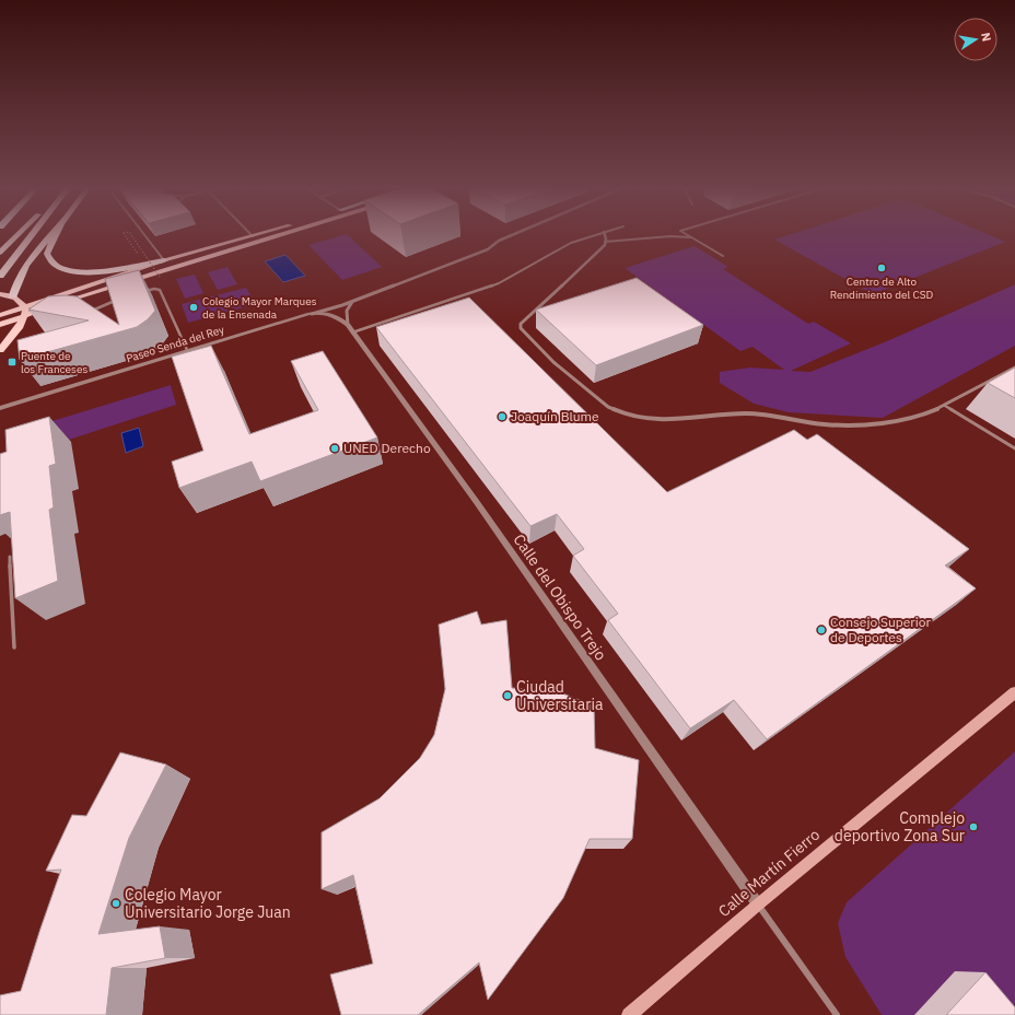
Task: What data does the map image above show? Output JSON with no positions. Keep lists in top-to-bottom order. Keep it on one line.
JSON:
{"streets":{"main road":["Calle Martín Fierro"],"street":["Paseo Senda del Rey","Calle del Obispo Trejo"]},"crossings":[["Paseo Senda del Rey","Calle del Obispo Trejo"],["Calle del Obispo Trejo","Calle Martín Fierro"]],"places":{"other":["Centro de Alto Rendimiento del CSD","Colegio Mayor Marques de la Ensenada","Joaquín Blume","UNED Derecho","Consejo Superior de Deportes","Ciudad Universitaria","Complejo deportivo Zona Sur","Colegio Mayor Universitario Jorge Juan"],"transit":["Puente de los Franceses"]},"north":"right"}
